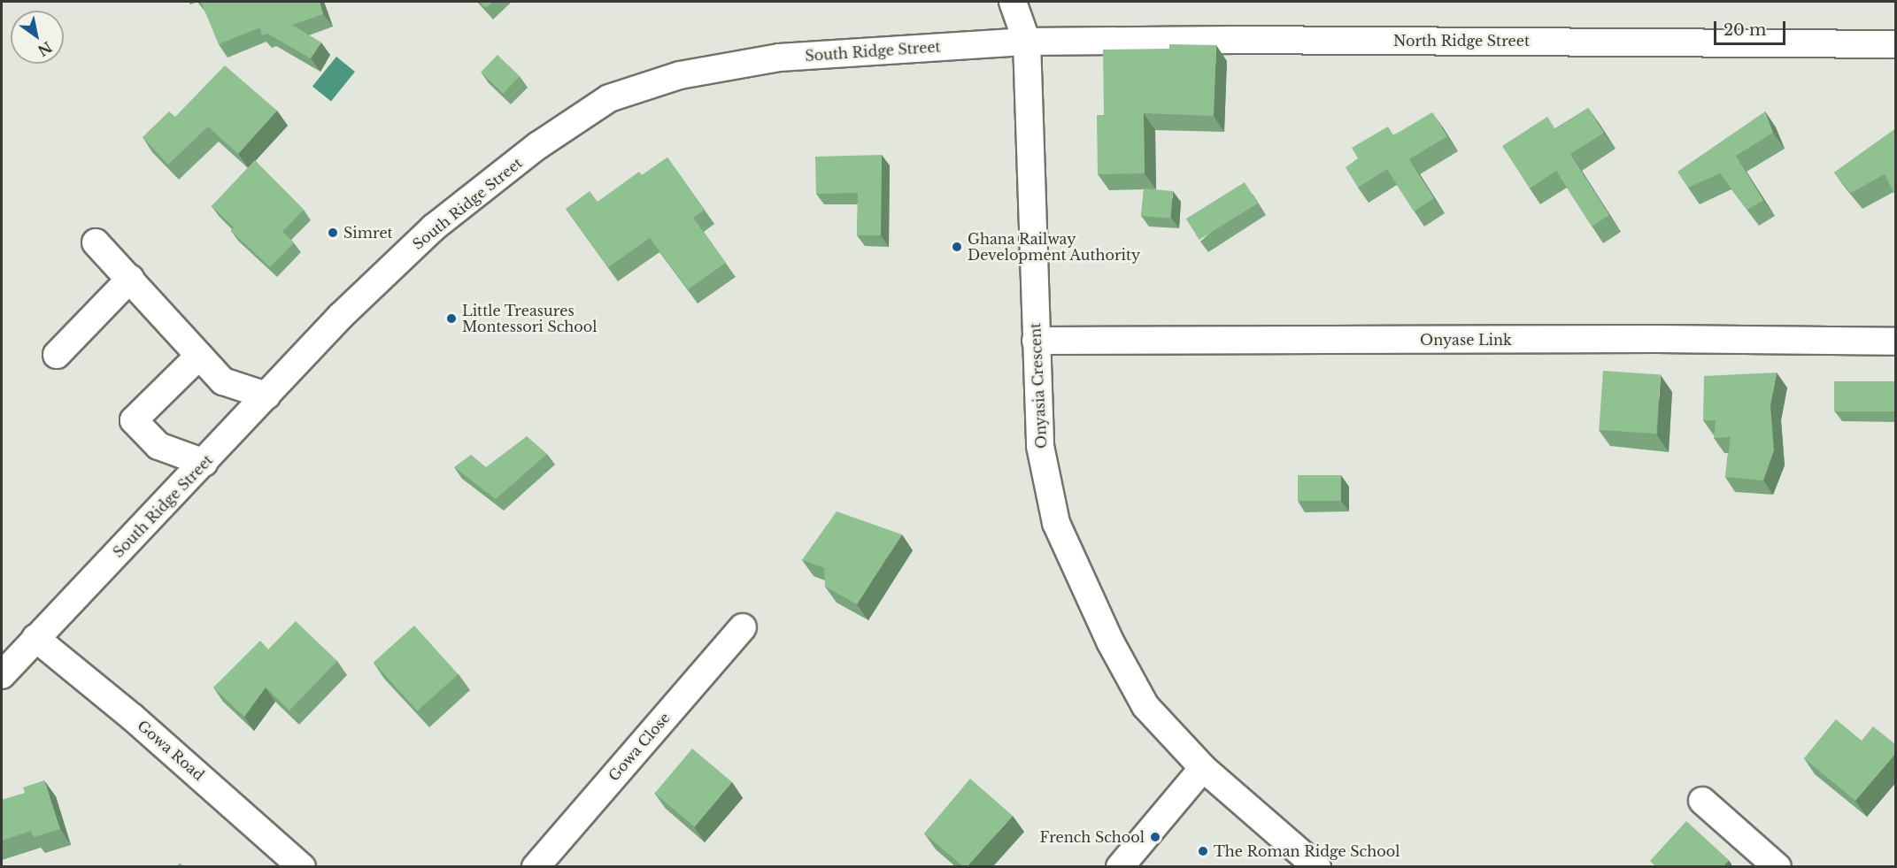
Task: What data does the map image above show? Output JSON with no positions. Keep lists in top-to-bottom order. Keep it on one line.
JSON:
{"streets":{"street":["North Ridge Street","South Ridge Street","Onyase Link","Onyasia Crescent","Gowa Close","Gowa Road"]},"crossings":[["North Ridge Street","South Ridge Street"],["North Ridge Street","Onyasia Crescent"],["South Ridge Street","Onyasia Crescent"],["South Ridge Street","Gowa Road"],["Onyase Link","Onyasia Crescent"]],"places":["Simret","Ghana Railway Development Authority","Little Treasures Montessori School","French School","The Roman Ridge School"],"scale_bar":"20 m","north":"bottom right"}
